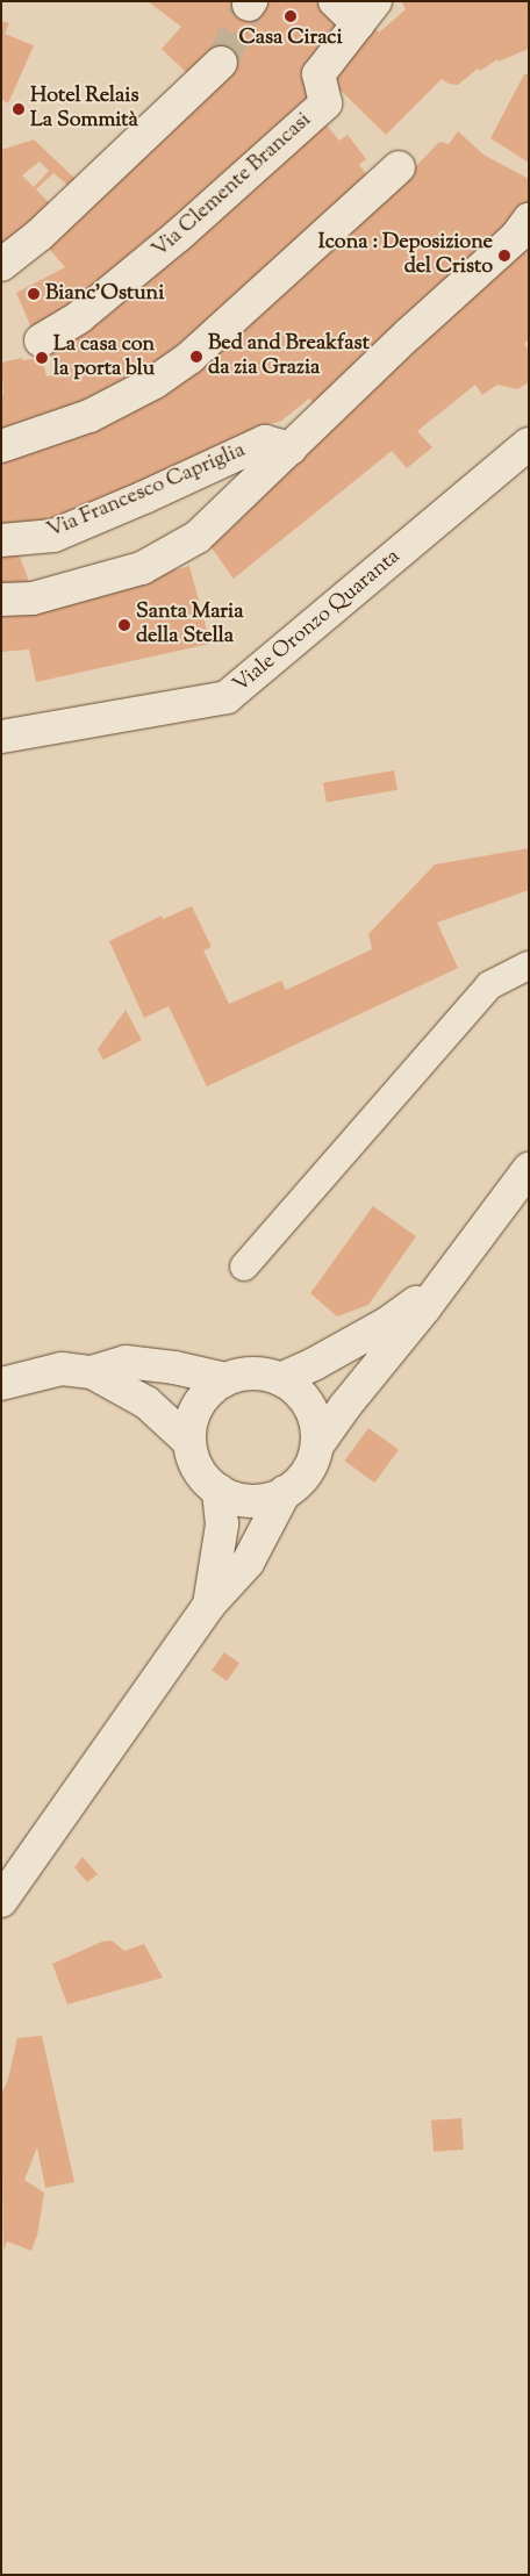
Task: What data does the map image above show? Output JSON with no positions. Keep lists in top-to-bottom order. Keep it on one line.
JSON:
{"streets":{"street":["Via Clemente Brancasi","Via Francesco Capriglia","Viale Oronzo Quaranta"]},"places":["Casa Ciraci","Hotel Relais La Sommità","Icona : Deposizione del Cristo","Bianc'Ostuni","Bed and Breakfast da zia Grazia","La casa con la porta blu","Santa Maria della Stella"]}
